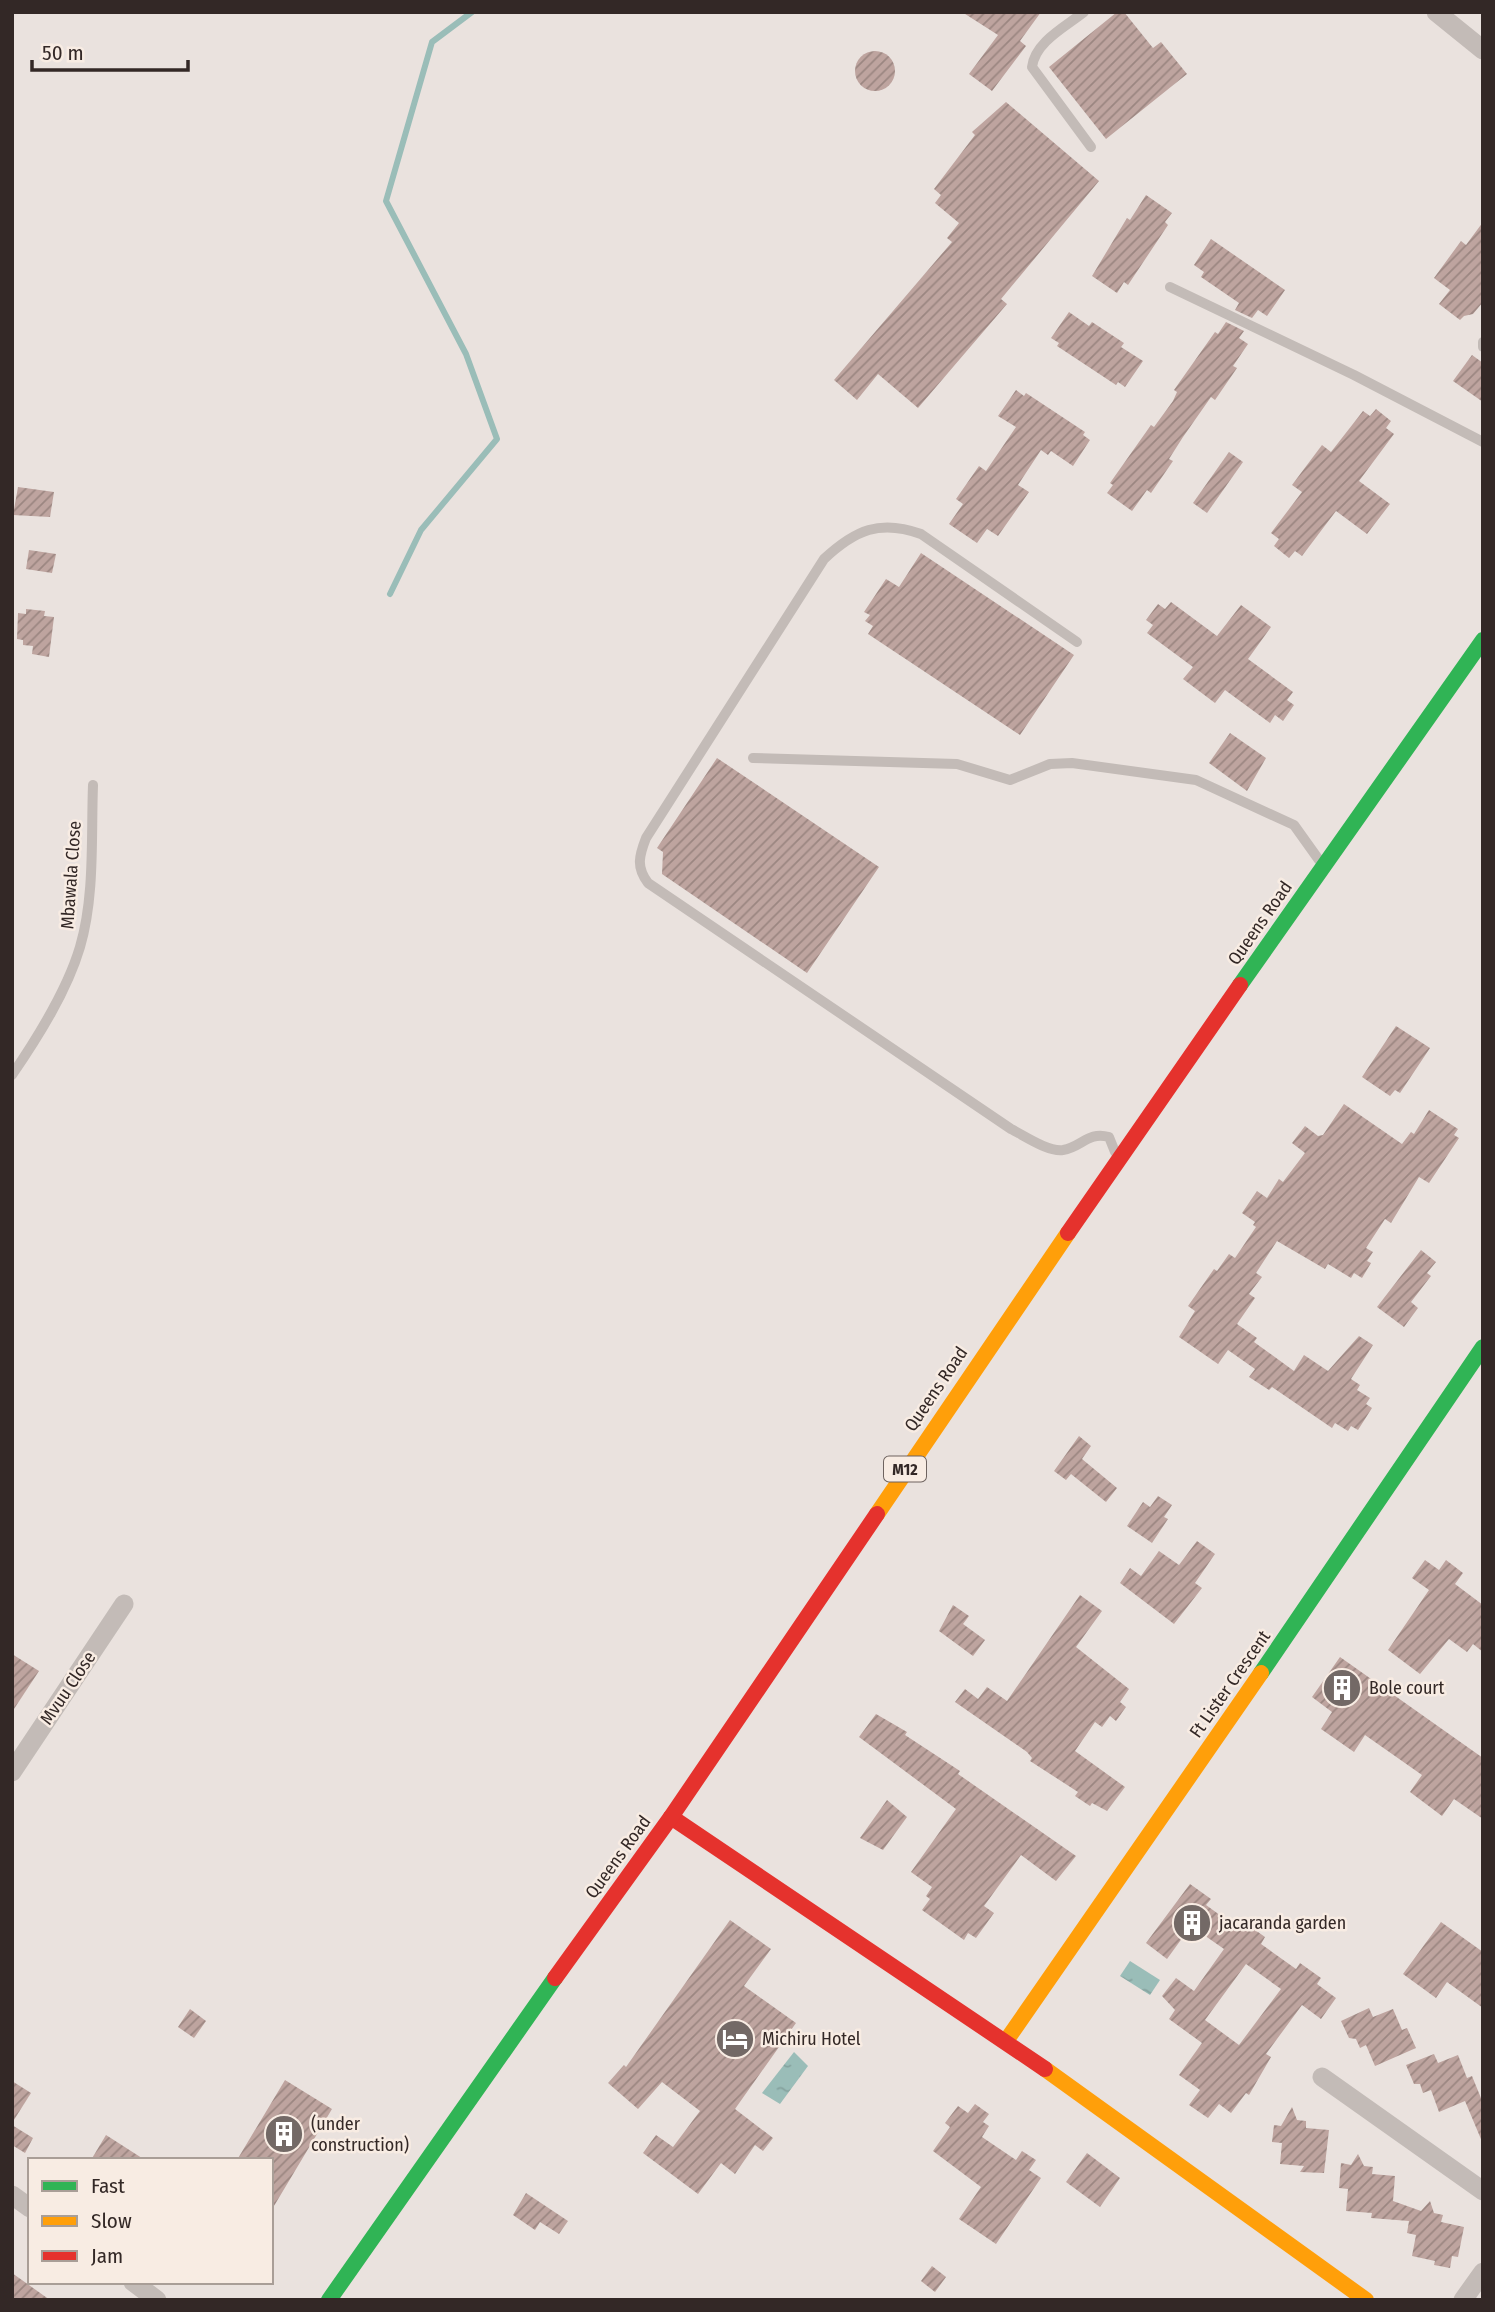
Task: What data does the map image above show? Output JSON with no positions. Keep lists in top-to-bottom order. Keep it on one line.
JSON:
{"streets":{"main road":["Queens Road","M12","Ft Lister Crescent"],"street":["Mvuu Close"],"lane":["Mbawala Close"]},"places":{"building":["Bole court","jacaranda garden","(under construction)"],"hotel":["Michiru Hotel"]},"legend":["Fast","Slow","Jam"],"scale_bar":"50 m"}
